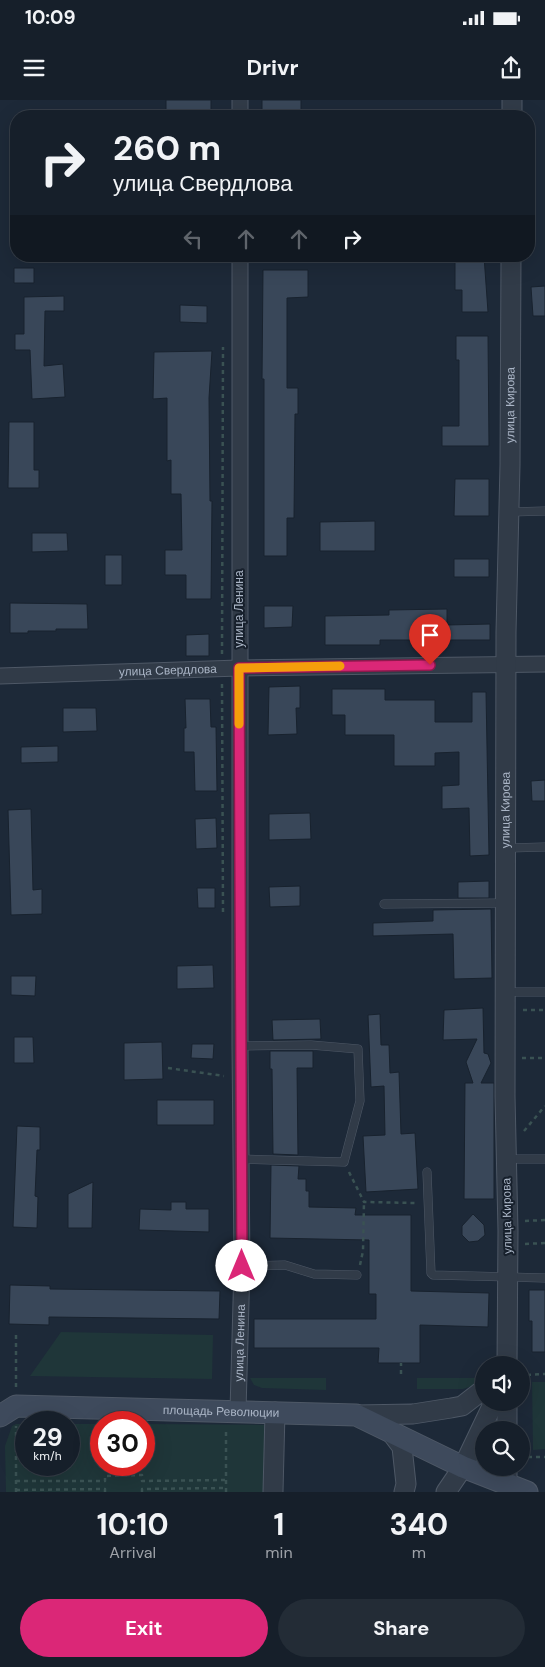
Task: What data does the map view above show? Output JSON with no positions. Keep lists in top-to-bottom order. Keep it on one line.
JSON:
{"streets":{"main road":["площадь Революции"],"street":["улица Кирова","улица Ленина","улица Свердлова"]},"crossings":[["улица Кирова","улица Свердлова"],["улица Ленина","улица Свердлова"],["улица Ленина","площадь Революции"]],"page":{"status":"10:09","header":"Drivr","turn":["260 m","улица Свердлова"],"speed":"29 km/h","limit":"30","eta":["10:10","Arrival","1","min","340","m"],"buttons":["Exit","Share"]}}
